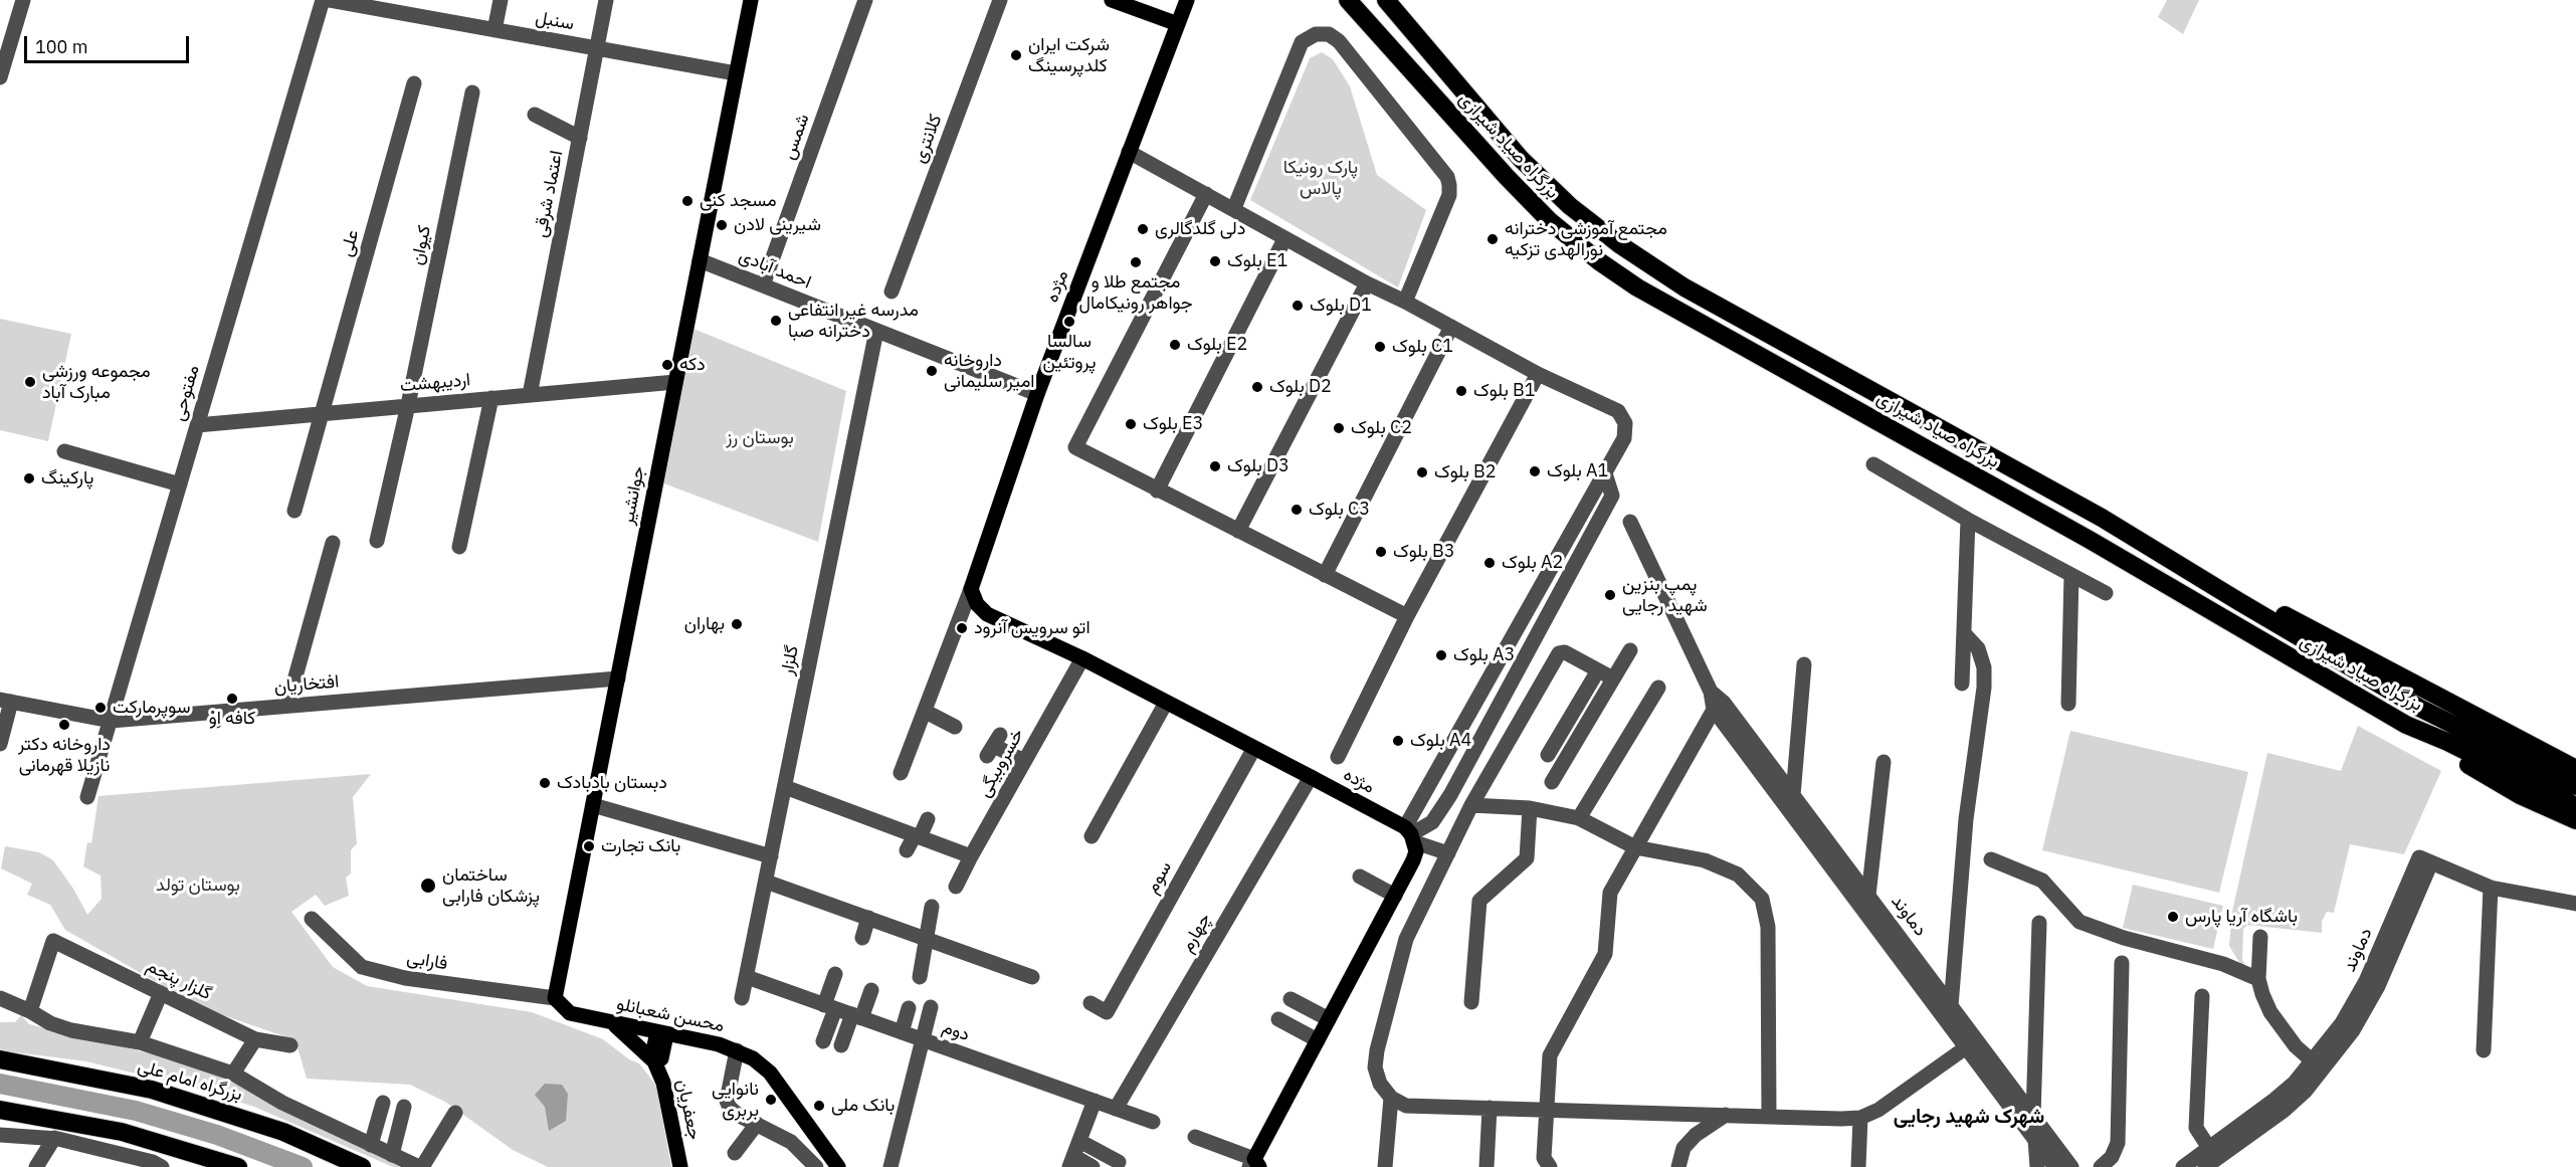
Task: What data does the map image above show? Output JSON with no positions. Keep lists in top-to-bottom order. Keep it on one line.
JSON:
{"streets":{"highway":["بزرگراه صیاد شیرازی","بزرگراه امام علی"],"main road":["مژده","جوانشیر","محسن شعبانلو","جعفریان"],"street":["سنبل","شمس","کلانتری","اعتماد شرقی","علی","کیوان","احمد آبادی","اردیبهشت","مفتوحی","گلزار","افتخاریان","خسروبیگی","سوم","دماوند","چهارم","فارابی","گلزار پنجم","دوم"]},"crossings":[["سنبل","اعتماد شرقی"],["سنبل","جوانشیر"],["شمس","احمد آبادی"],["اعتماد شرقی","اردیبهشت"],["علی","اردیبهشت"],["کیوان","اردیبهشت"],["احمد آبادی","مژده"],["احمد آبادی","جوانشیر"],["احمد آبادی","گلزار"],["مژده","خسروبیگی"],["مژده","سوم"],["مژده","چهارم"],["اردیبهشت","مفتوحی"],["اردیبهشت","جوانشیر"],["مفتوحی","افتخاریان"],["جوانشیر","افتخاریان"],["جوانشیر","فارابی"],["جوانشیر","محسن شعبانلو"],["گلزار","دوم"],["چهارم","دوم"],["فارابی","محسن شعبانلو"]],"districts":["شهرک شهید رجایی"],"parks":["پارک رونیکا پالاس","بوستان رز","بوستان تولد"],"places":["شرکت ایران کلدپرسینگ","مسجد کنی","شیرینی لادن","دلی گلدگالری","مجتمع آموزشی دخترانه نورالهدی تزکیه","بلوک E1","مجتمع طلا و جواهر رونیکامال","بلوک D1","مدرسه غیر انتفاعی دخترانه صبا","سالسا پروتئین","بلوک E2","بلوک C1","دکه","داروخانه امیر سلیمانی","مجموعه ورزشی مبارک آباد","بلوک D2","بلوک B1","بلوک E3","بلوک C2","بلوک D3","بلوک A1","بلوک B2","پارکینگ","بلوک C3","بلوک B3","بلوک A2","پمپ بنزین شهید رجایی","بهاران","اتو سرویس آنرود","بلوک A3","کافه اِوْ","سوپرمارکت","داروخانه دکتر نازیلا قهرمانی","بلوک A4","دبستان بادبادک","بانک تجارت","ساختمان پزشکان فارابی","باشگاه آریا پارس","نانوایی بربری","بانک ملی"],"scale_bar":"100 m"}
